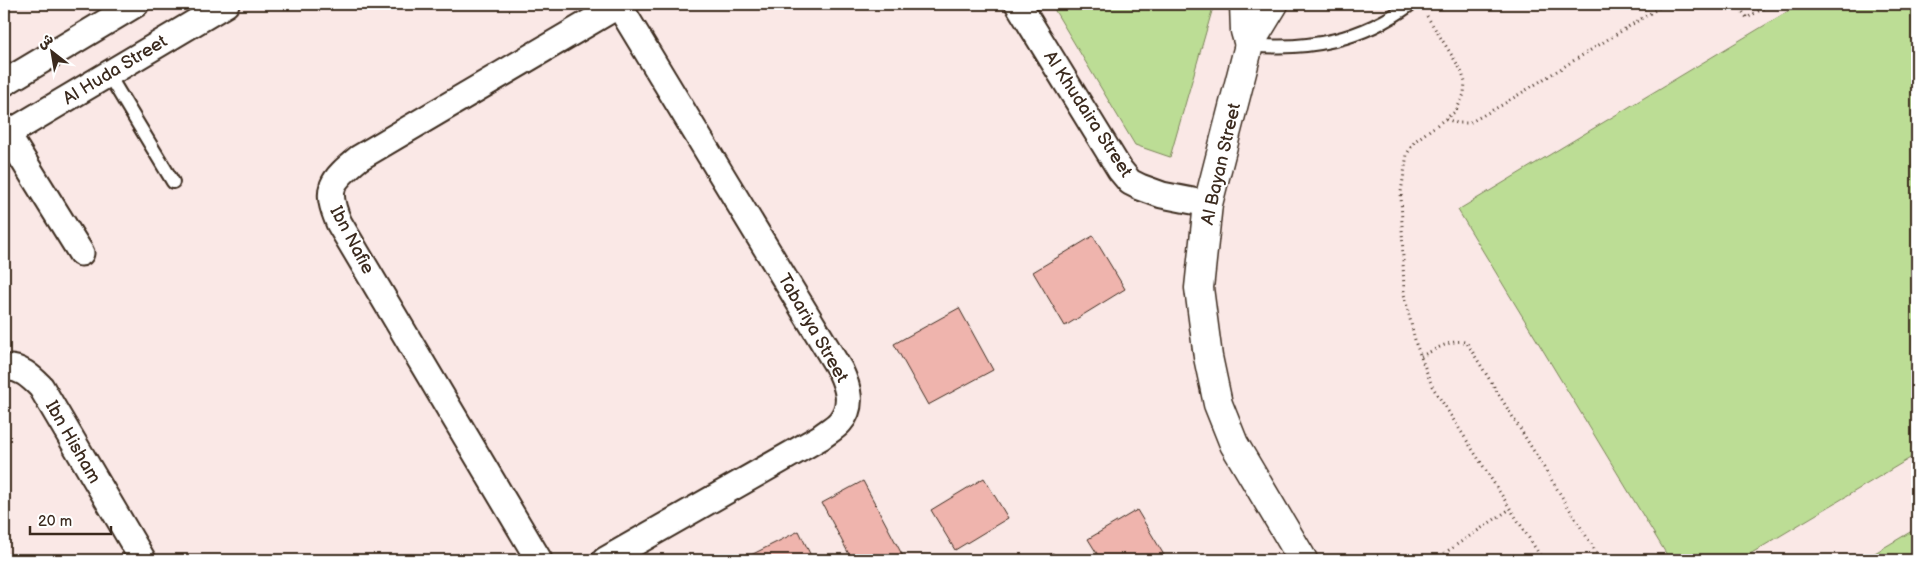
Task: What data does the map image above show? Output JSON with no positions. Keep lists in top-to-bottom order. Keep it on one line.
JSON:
{"streets":{"street":["Al Huda Street","Al Khudaira Street","Al Bayan Street","Ibn Nafie","Tabariya Street","Ibn Hisham"]},"crossings":[["Al Khudaira Street","Al Bayan Street"],["Ibn Nafie","Tabariya Street"]],"scale_bar":"20 m","north":"top left"}
